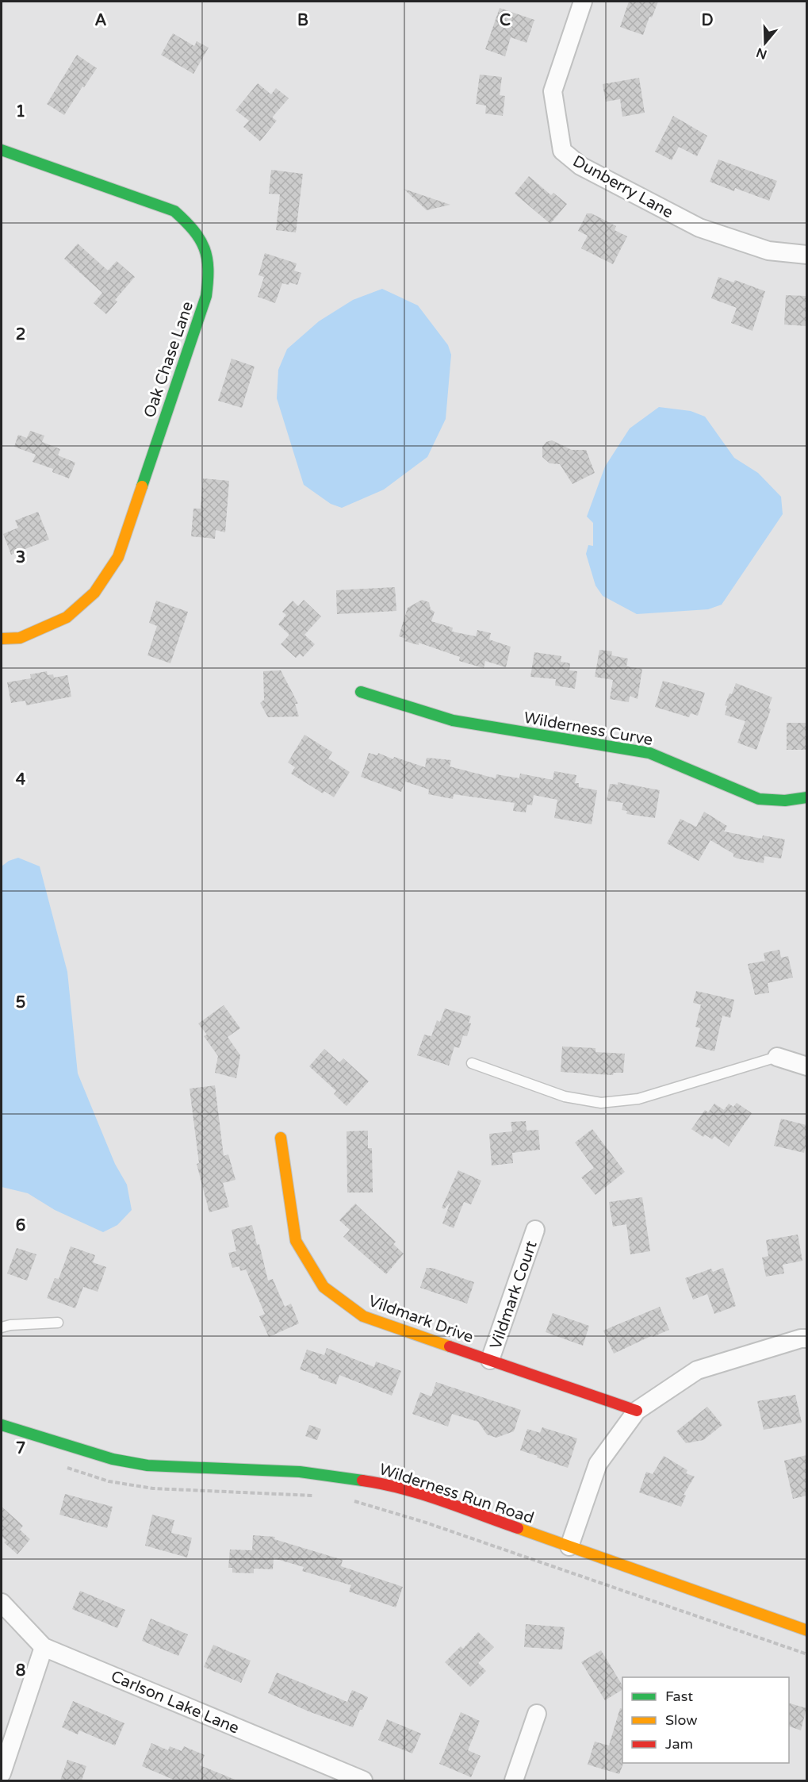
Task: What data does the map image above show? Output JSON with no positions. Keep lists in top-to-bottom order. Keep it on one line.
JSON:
{"streets":{"street":["Dunberry Lane","Oak Chase Lane","Wilderness Curve","Vildmark Court","Vildmark Drive","Wilderness Run Road","Carlson Lake Lane"]},"crossings":[["Vildmark Court","Vildmark Drive"]],"legend":["Fast","Slow","Jam"],"north":"bottom","grid":{"columns":["A","B","C","D"],"rows":["1","2","3","4","5","6","7","8"]}}
